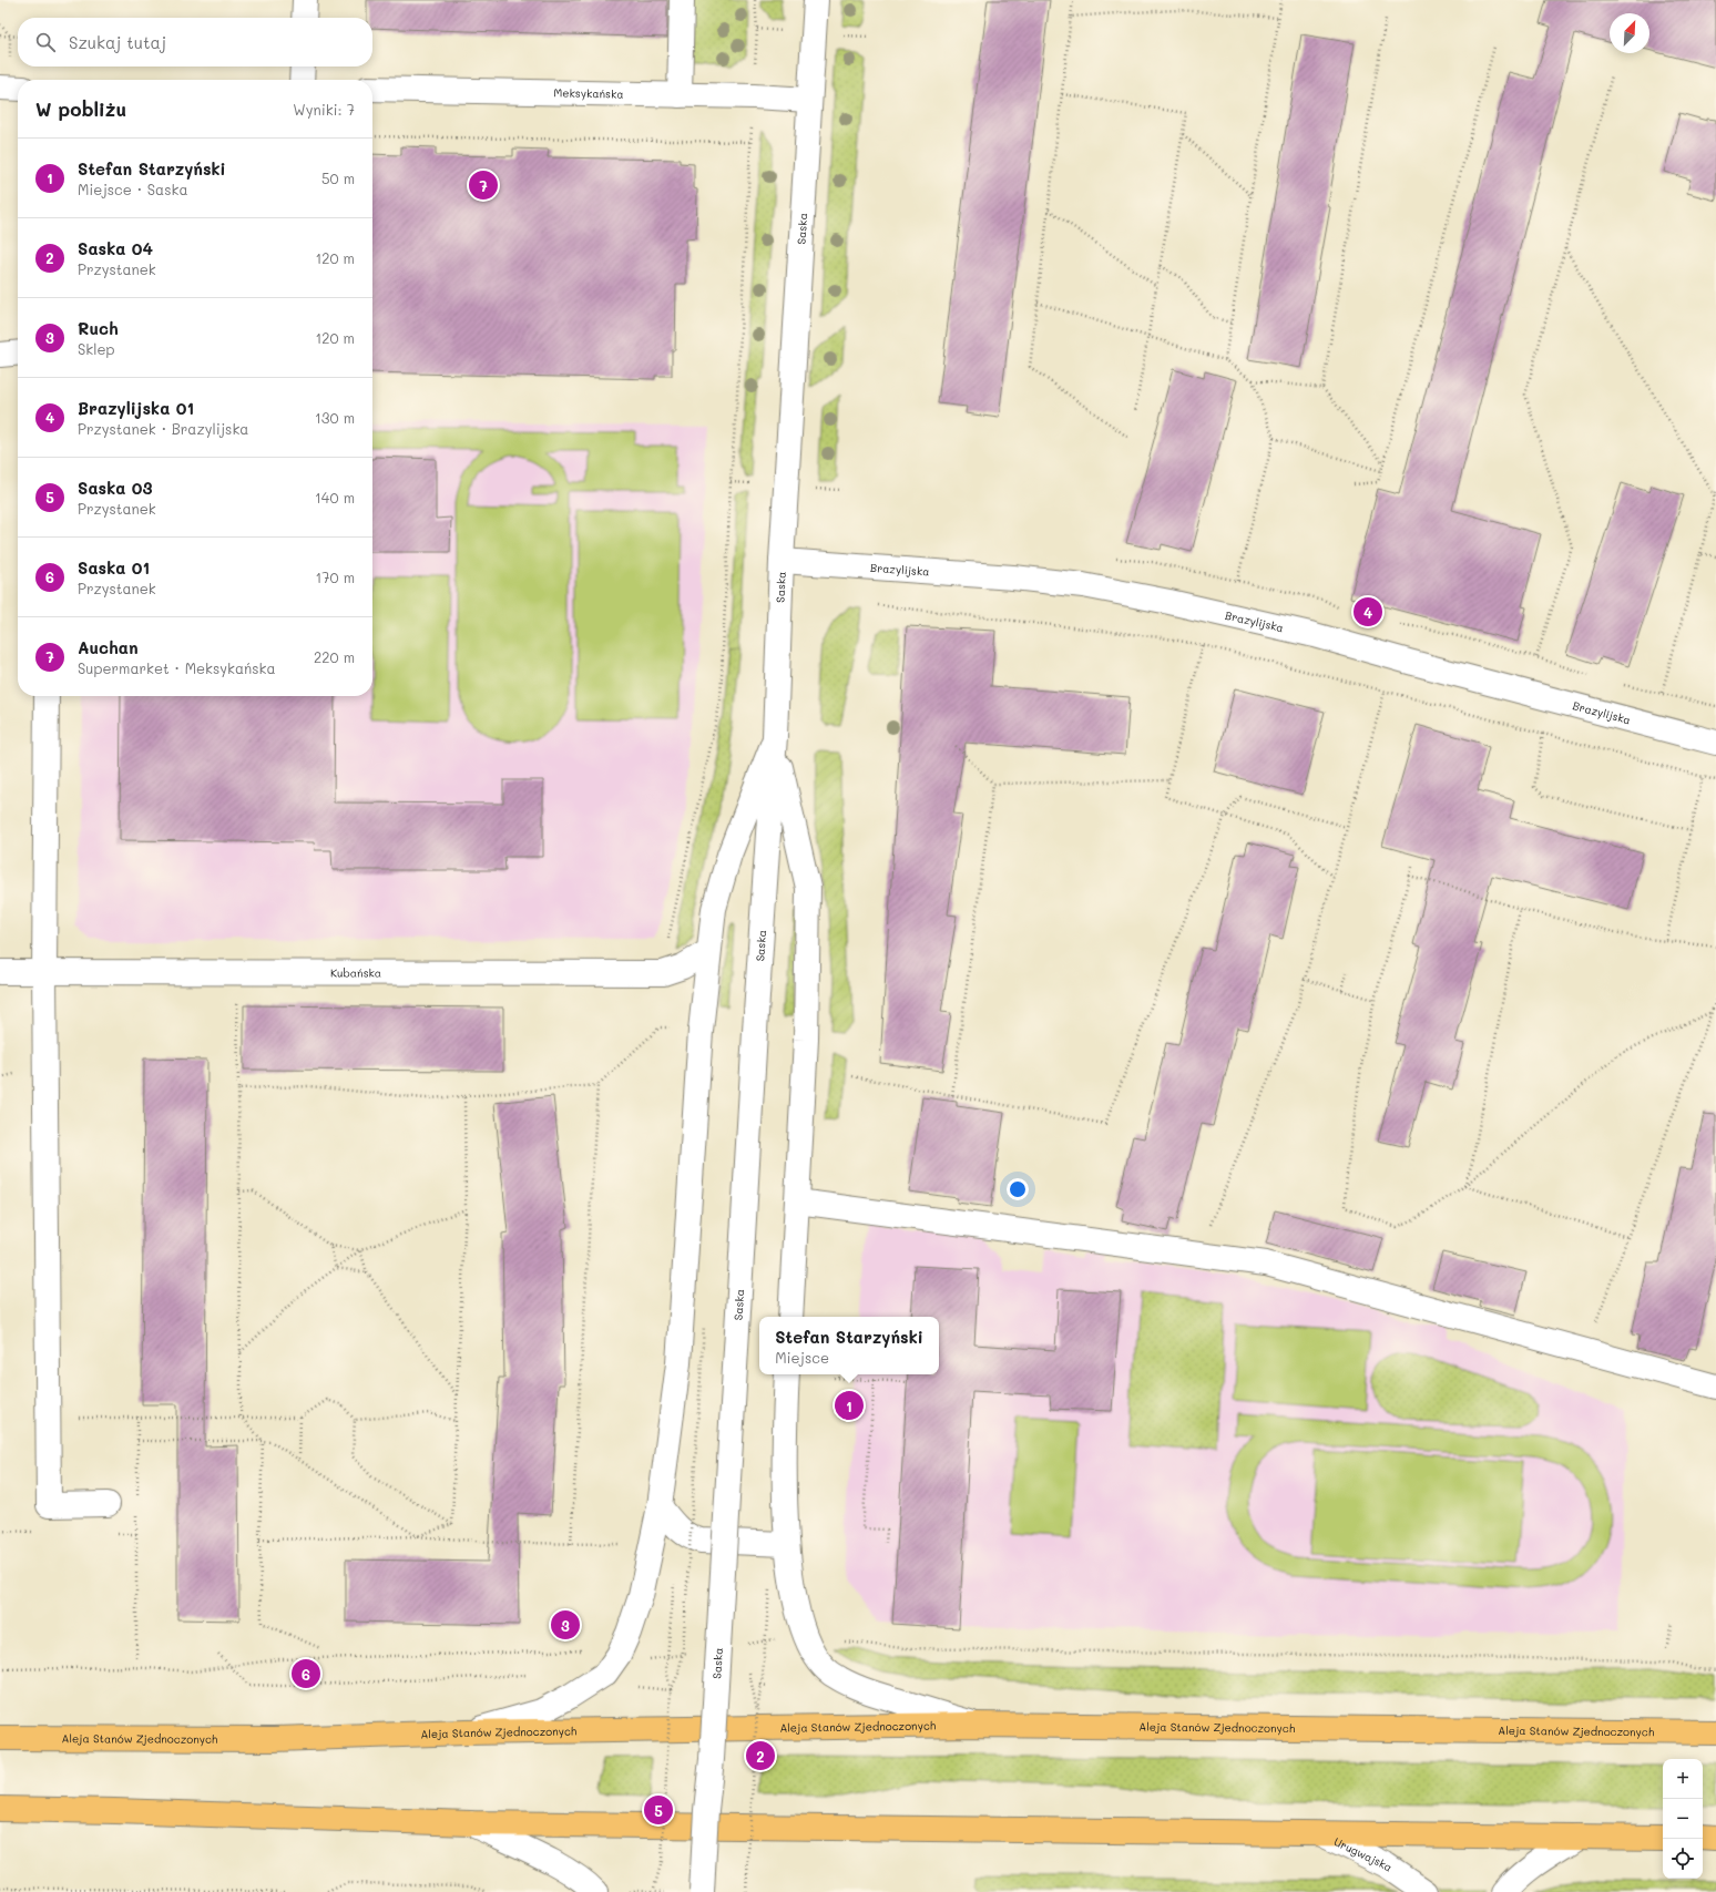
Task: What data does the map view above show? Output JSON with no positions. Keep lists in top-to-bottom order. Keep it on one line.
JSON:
{"streets":{"main road":["Aleja Stanów Zjednoczonych"],"street":["Meksykańska","Saska","Brazylijska","Kubańska","Urugwajska"]},"crossings":[["Meksykańska","Saska"],["Saska","Brazylijska"]],"north":"top right","page":{"search":"Szukaj tutaj","heading":["W pobliżu","Wyniki: 7"],"list":[{"mark":"1","name":"Stefan Starzyński","note":"Miejsce · Saska","value":"50 m"},{"mark":"2","name":"Saska 04","note":"Przystanek","value":"120 m"},{"mark":"3","name":"Ruch","note":"Sklep","value":"120 m"},{"mark":"4","name":"Brazylijska 01","note":"Przystanek · Brazylijska","value":"130 m"},{"mark":"5","name":"Saska 03","note":"Przystanek","value":"140 m"},{"mark":"6","name":"Saska 01","note":"Przystanek","value":"170 m"},{"mark":"7","name":"Auchan","note":"Supermarket · Meksykańska","value":"220 m"}],"pins":["7","4","1","3","6","2","5"],"popup":["Stefan Starzyński","Miejsce"],"map_buttons":["+","−"]}}
